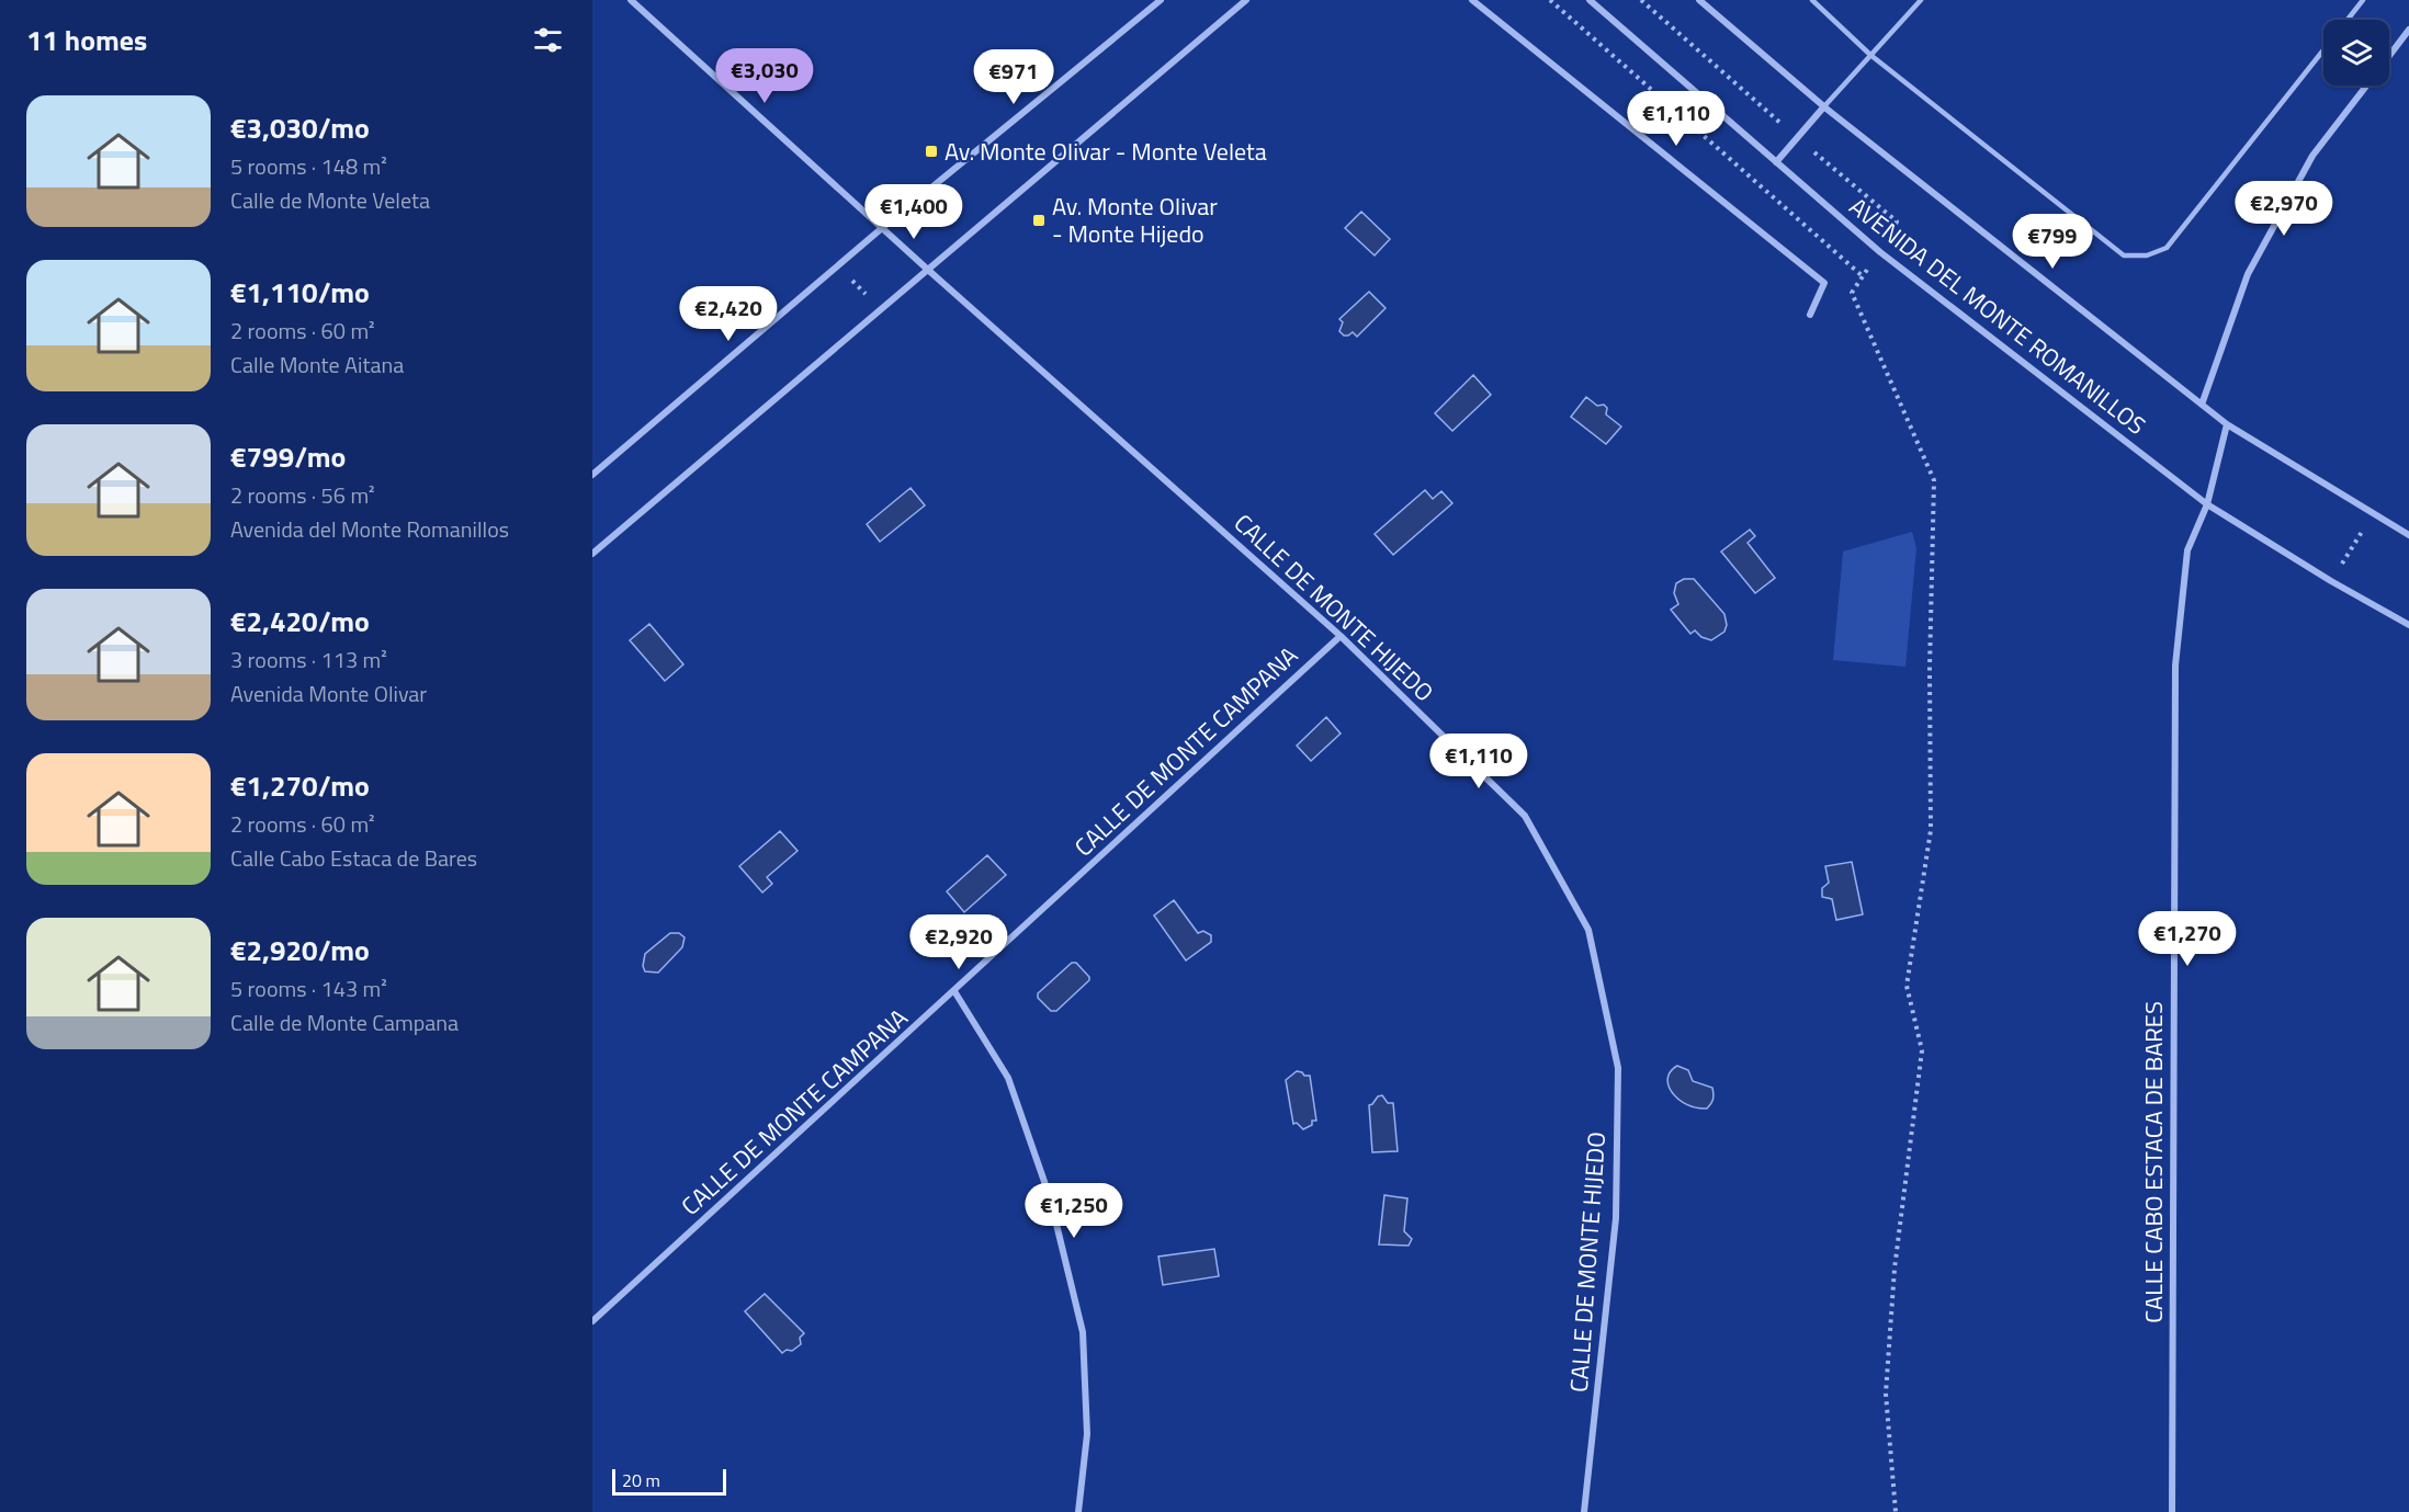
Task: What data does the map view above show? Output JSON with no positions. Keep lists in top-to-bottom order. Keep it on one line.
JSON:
{"streets":{"street":["AVENIDA DEL MONTE ROMANILLOS","CALLE DE MONTE HIJEDO","CALLE DE MONTE CAMPANA","CALLE CABO ESTACA DE BARES"]},"crossings":[["AVENIDA DEL MONTE ROMANILLOS","CALLE CABO ESTACA DE BARES"],["CALLE DE MONTE HIJEDO","CALLE DE MONTE CAMPANA"]],"places":{"transit":["Av. Monte Olivar - Monte Veleta","Av. Monte Olivar - Monte Hijedo"]},"scale_bar":"20 m","page":{"heading":"11 homes","price":["€3,030","€971","€1,110","€2,970","€1,400","€799","€2,420","€1,110","€1,270","€2,920","€1,250"],"list":[{"name":"€3,030/mo","note":"5 rooms · 148 m² · Calle de Monte Veleta"},{"name":"€1,110/mo","note":"2 rooms · 60 m² · Calle Monte Aitana"},{"name":"€799/mo","note":"2 rooms · 56 m² · Avenida del Monte Romanillos"},{"name":"€2,420/mo","note":"3 rooms · 113 m² · Avenida Monte Olivar"},{"name":"€1,270/mo","note":"2 rooms · 60 m² · Calle Cabo Estaca de Bares"},{"name":"€2,920/mo","note":"5 rooms · 143 m² · Calle de Monte Campana"}],"scale":"20 m"}}
